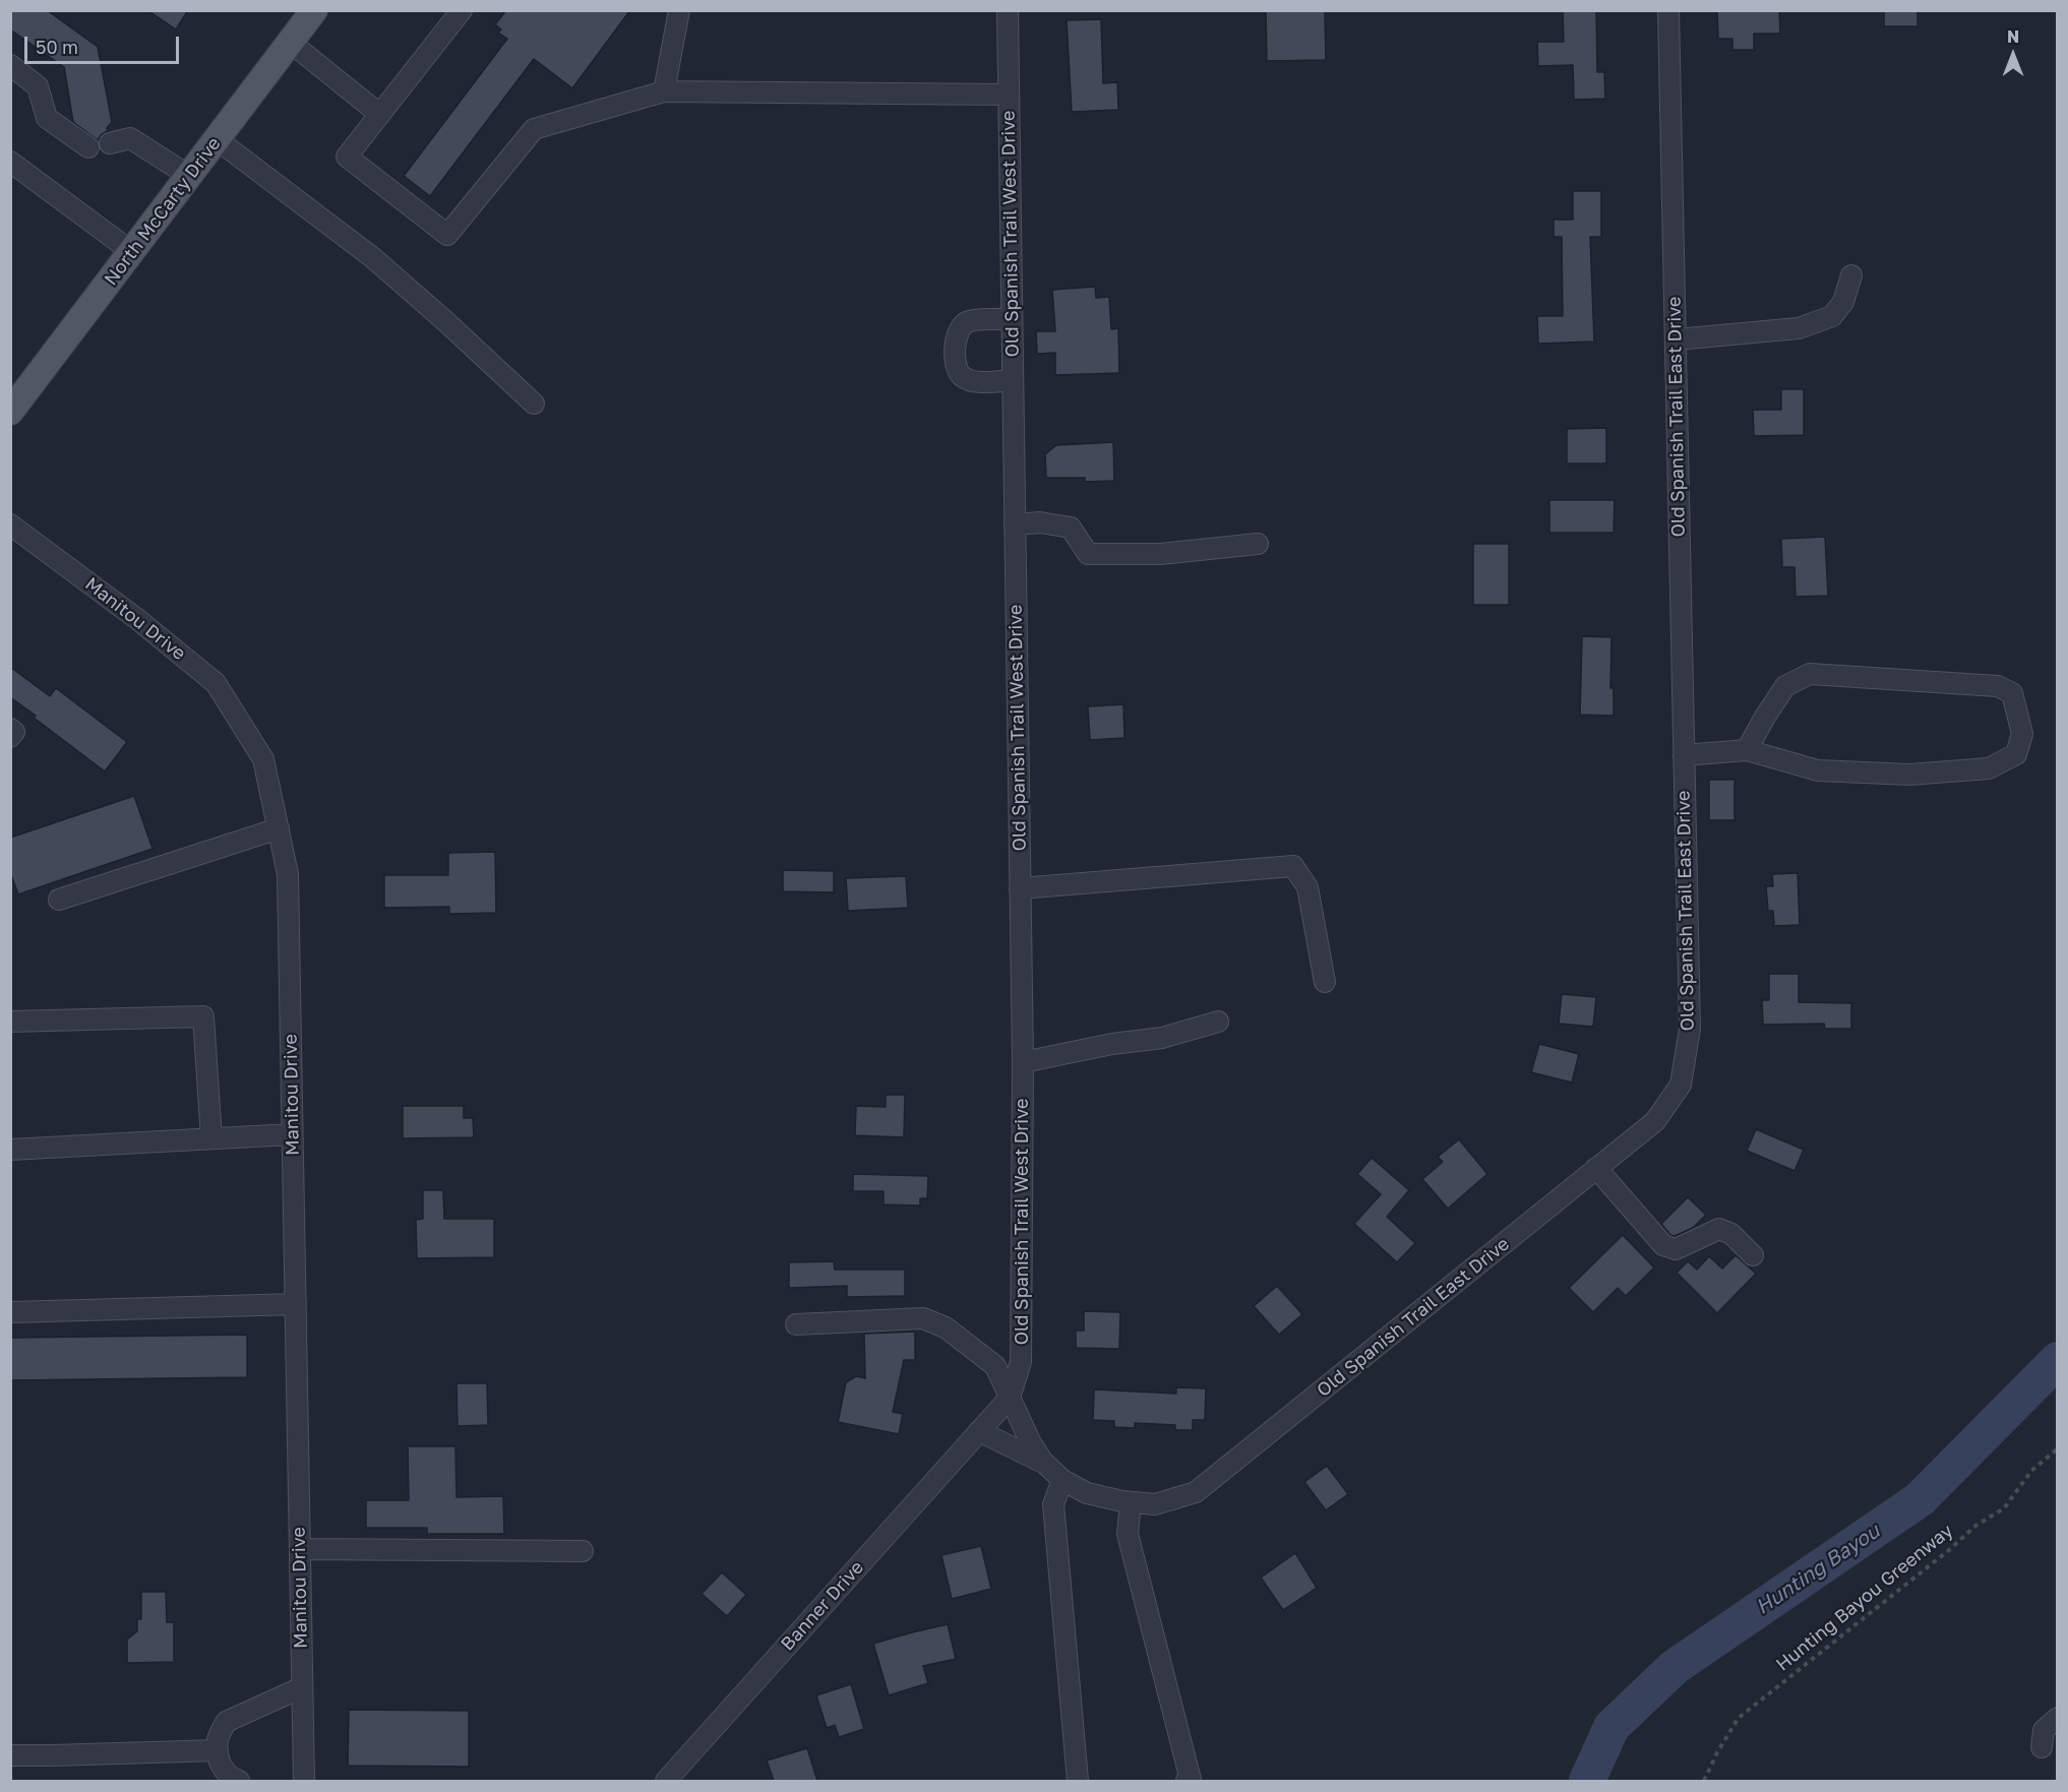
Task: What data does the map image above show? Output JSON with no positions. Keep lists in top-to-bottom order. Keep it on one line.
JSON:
{"streets":{"main road":["North McCarty Drive"],"street":["Old Spanish Trail West Drive","Old Spanish Trail East Drive","Manitou Drive","Banner Drive"],"path":["Hunting Bayou Greenway"]},"crossings":[["Old Spanish Trail West Drive","Old Spanish Trail East Drive"],["Old Spanish Trail West Drive","Banner Drive"],["Old Spanish Trail East Drive","Banner Drive"]],"water":["Hunting Bayou"],"scale_bar":"50 m","north":"top"}
